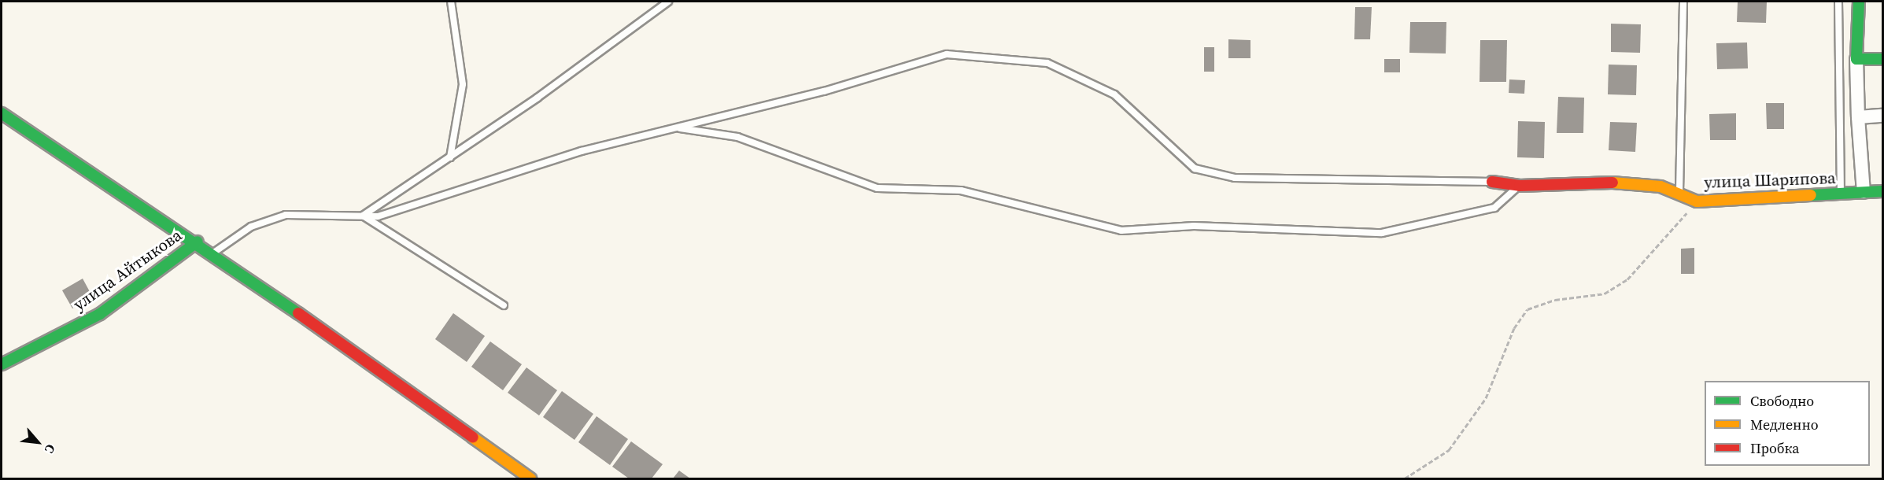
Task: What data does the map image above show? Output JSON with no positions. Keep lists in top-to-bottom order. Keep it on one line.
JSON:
{"streets":{"street":["улица Шарипова","улица Айтыкова"]},"legend":["Свободно","Медленно","Пробка"],"north":"bottom right"}
